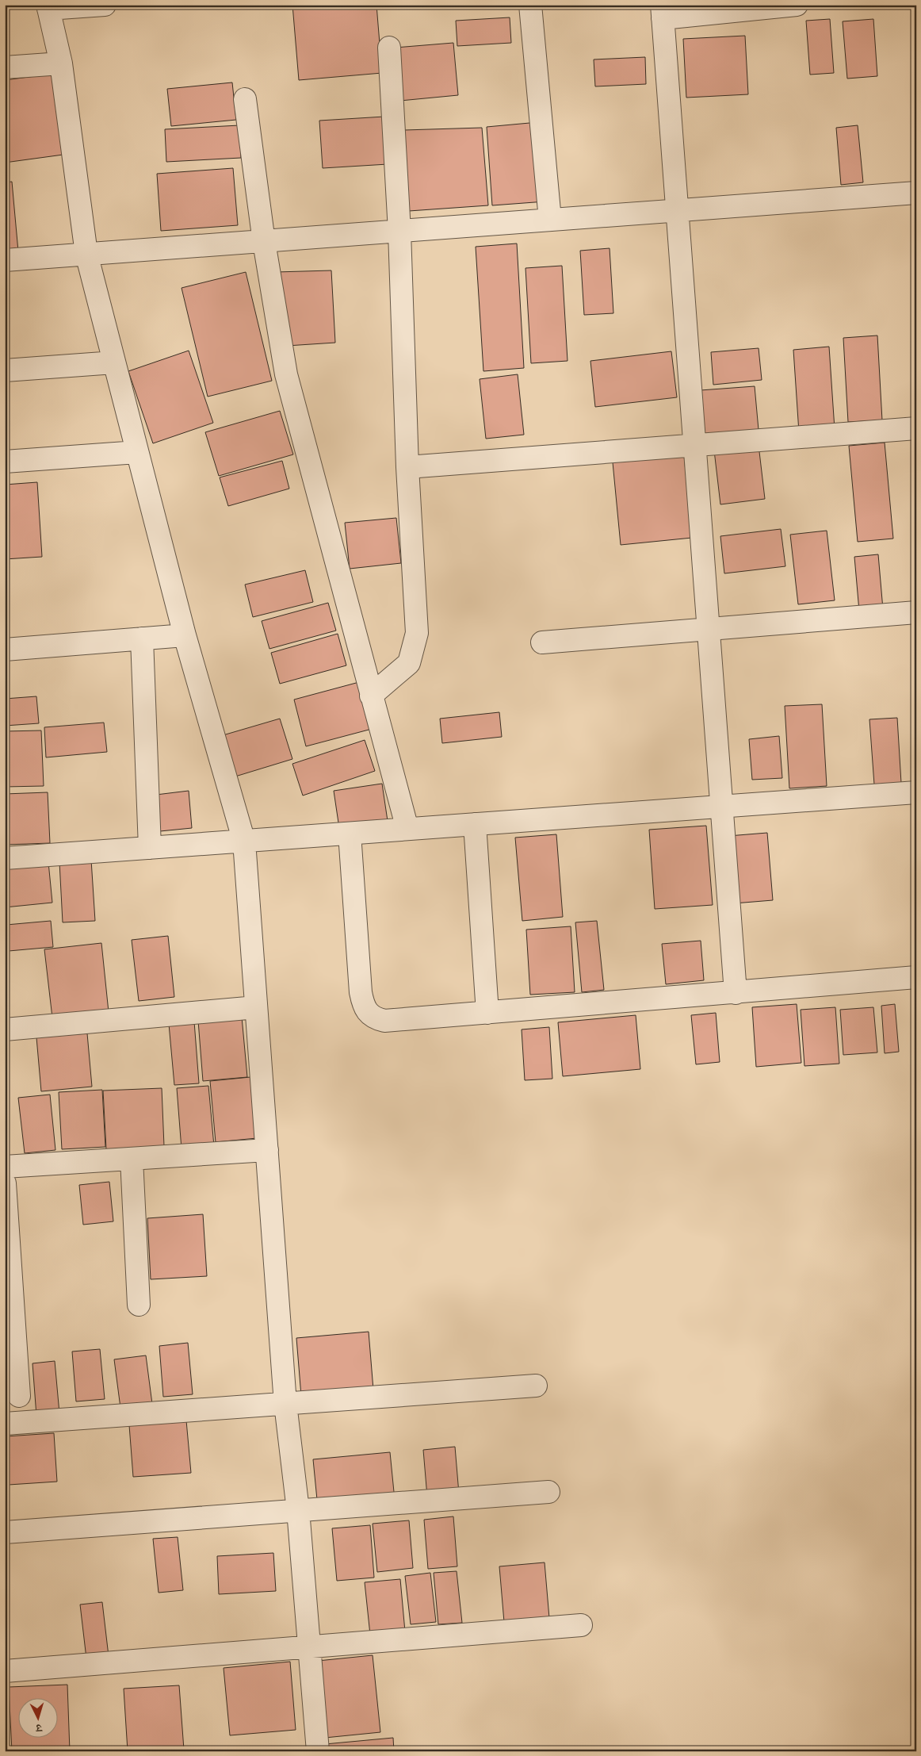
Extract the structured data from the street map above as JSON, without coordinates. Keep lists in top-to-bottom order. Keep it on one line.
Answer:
{"north":"bottom"}
